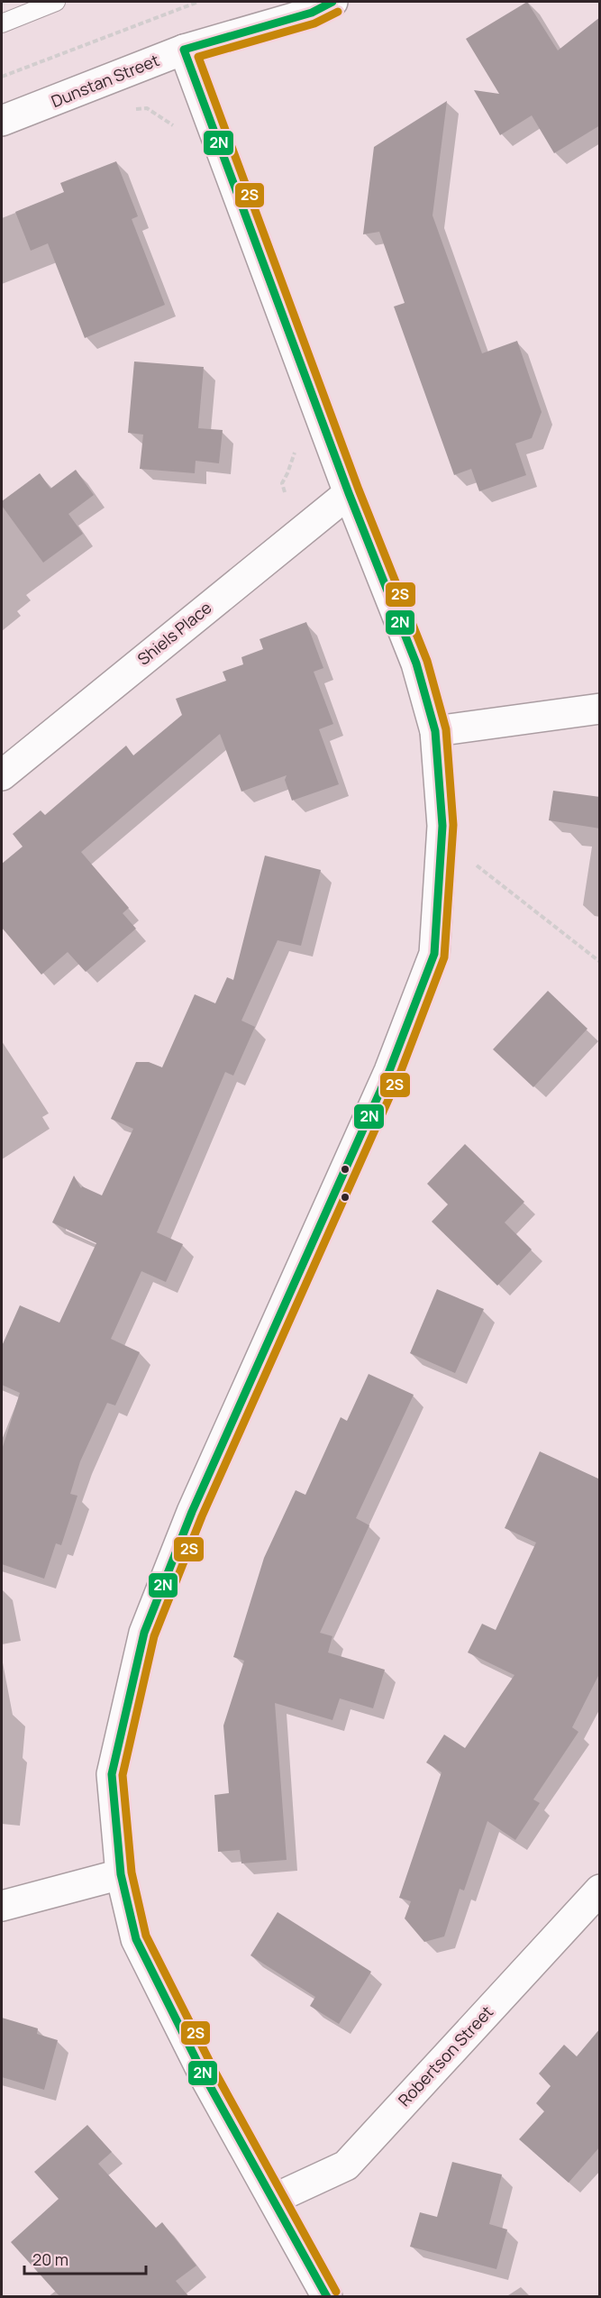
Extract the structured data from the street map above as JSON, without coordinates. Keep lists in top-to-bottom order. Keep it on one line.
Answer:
{"streets":{"street":["Dunstan Street","Shiels Place","Robertson Street"]},"lines":["transit line 2N","transit line 2S"],"scale_bar":"20 m"}
